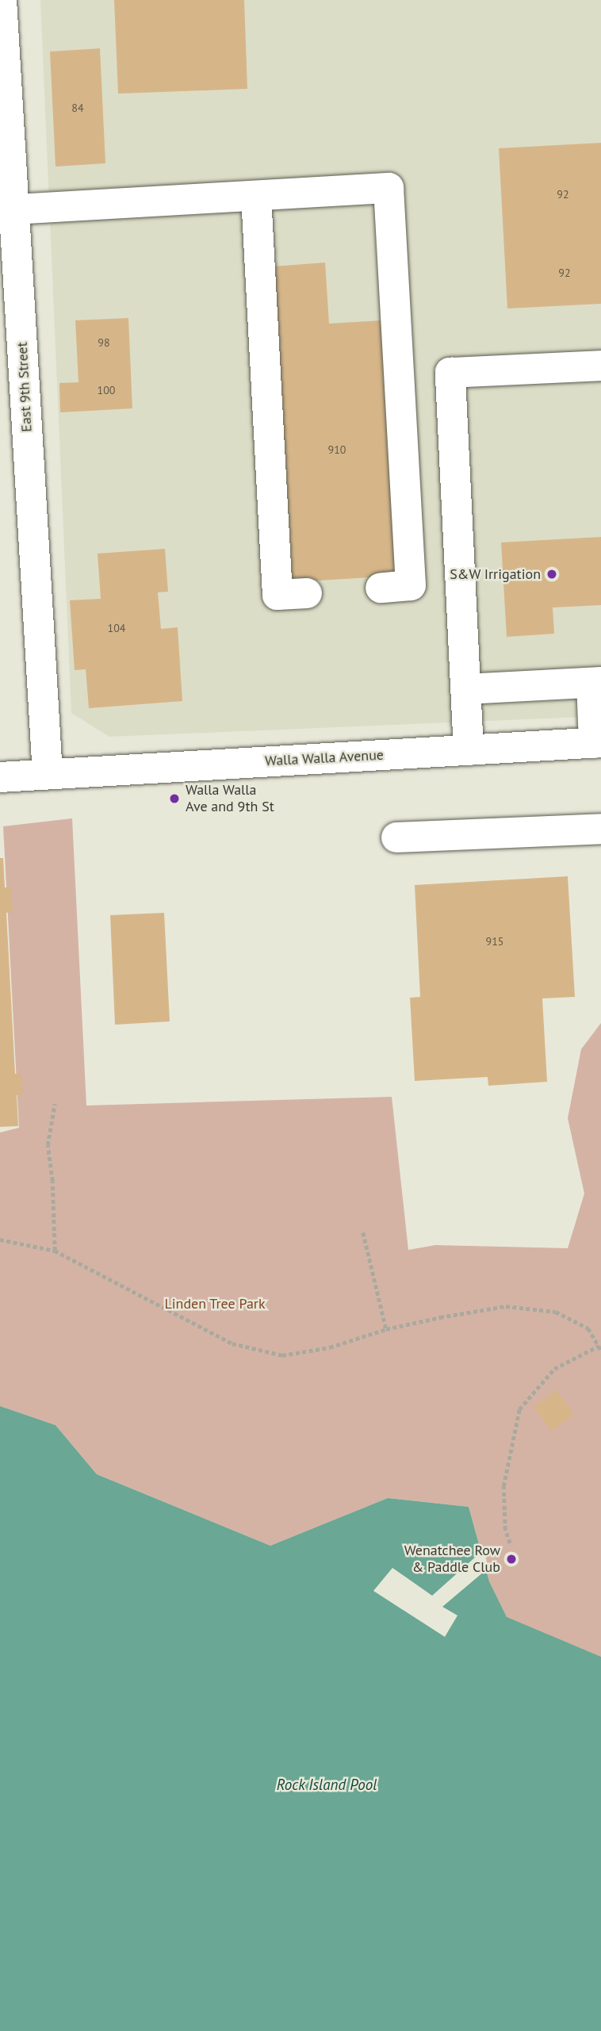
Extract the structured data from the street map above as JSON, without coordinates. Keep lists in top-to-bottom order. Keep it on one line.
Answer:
{"streets":{"street":["East 9th Street","Walla Walla Avenue"]},"crossings":[["East 9th Street","Walla Walla Avenue"]],"water":["Rock Island Pool"],"parks":["Linden Tree Park"],"places":["S&W Irrigation","Walla Walla Ave and 9th St","Wenatchee Row & Paddle Club"],"house_numbers":["84","92","92","98","100","910","104","915"]}
